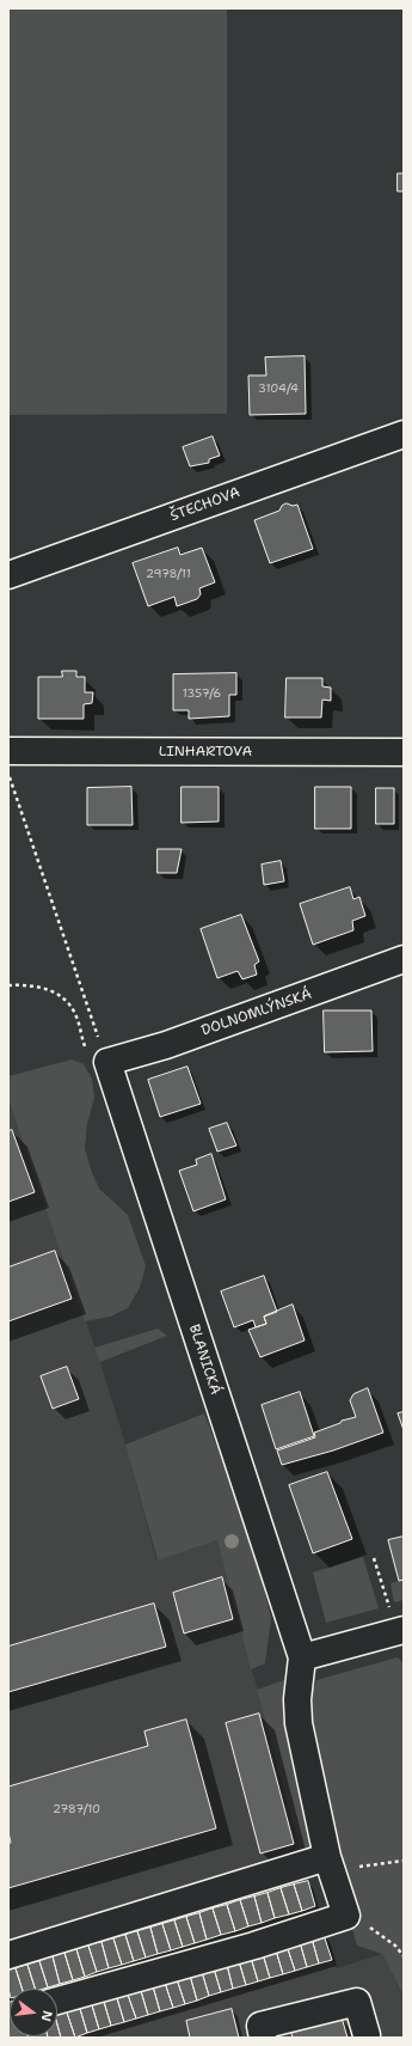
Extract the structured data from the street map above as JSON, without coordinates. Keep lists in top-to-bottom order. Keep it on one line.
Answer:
{"streets":{"street":["ŠTECHOVA","LINHARTOVA","DOLNOMLÝNSKÁ","BLANICKÁ"]},"crossings":[["DOLNOMLÝNSKÁ","BLANICKÁ"]],"house_numbers":["3104/4","2978/11","1357/6","2787/10"],"north":"right"}
